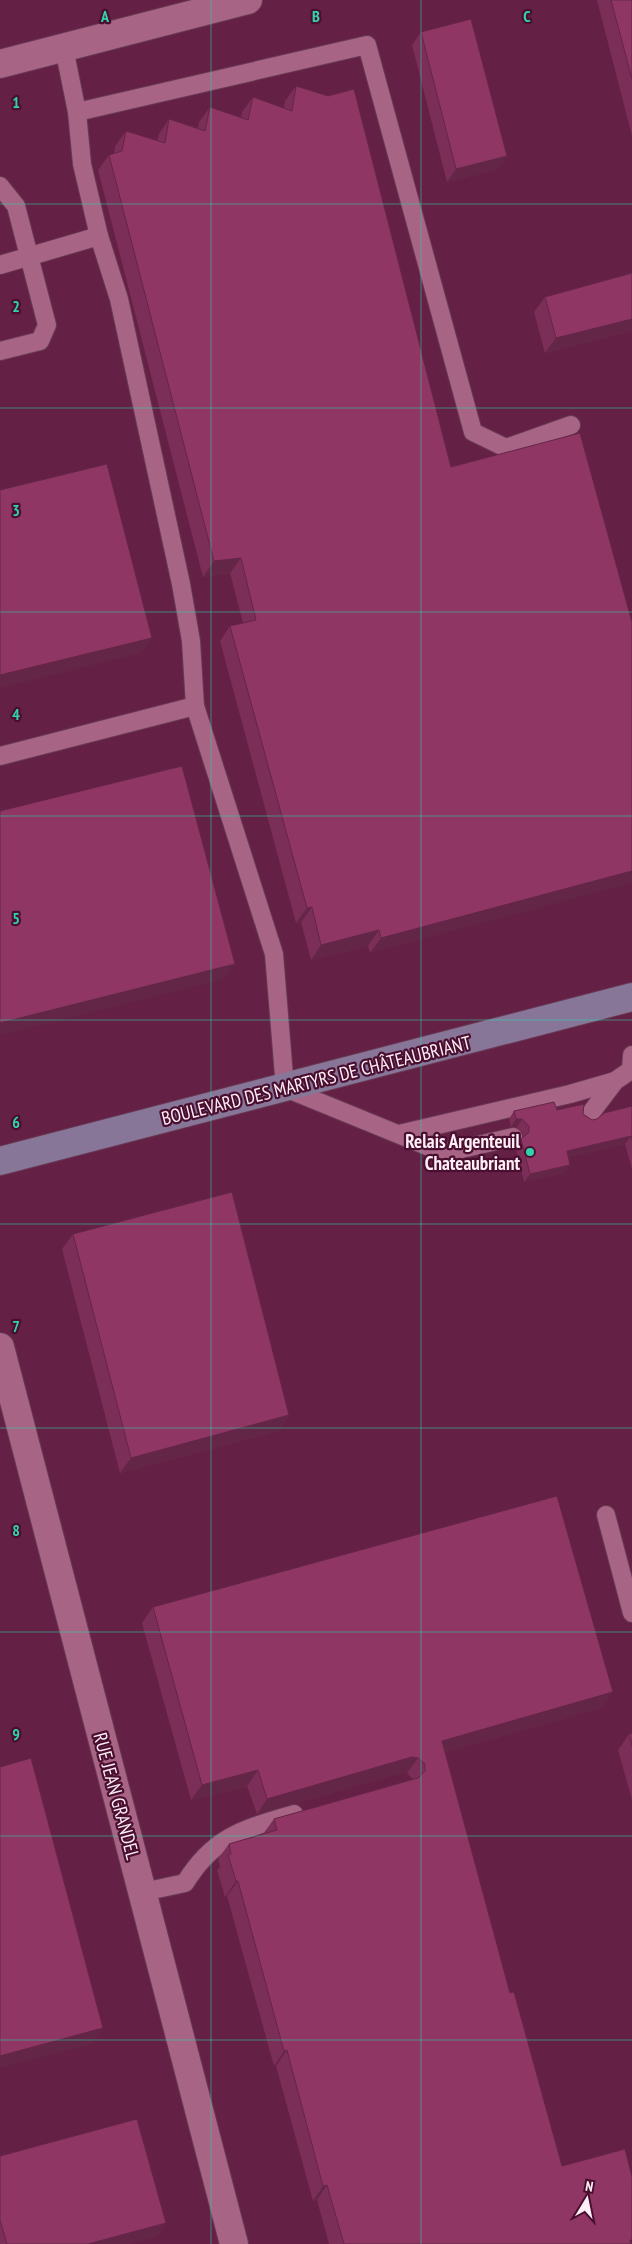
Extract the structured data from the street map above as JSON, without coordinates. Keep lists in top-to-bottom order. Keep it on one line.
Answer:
{"streets":{"main road":["BOULEVARD DES MARTYRS DE CHÂTEAUBRIANT"],"street":["RUE JEAN GRANDEL"]},"places":["Relais Argenteuil Chateaubriant"],"north":"top","grid":{"columns":["A","B","C"],"rows":["1","2","3","4","5","6","7","8","9"]}}
